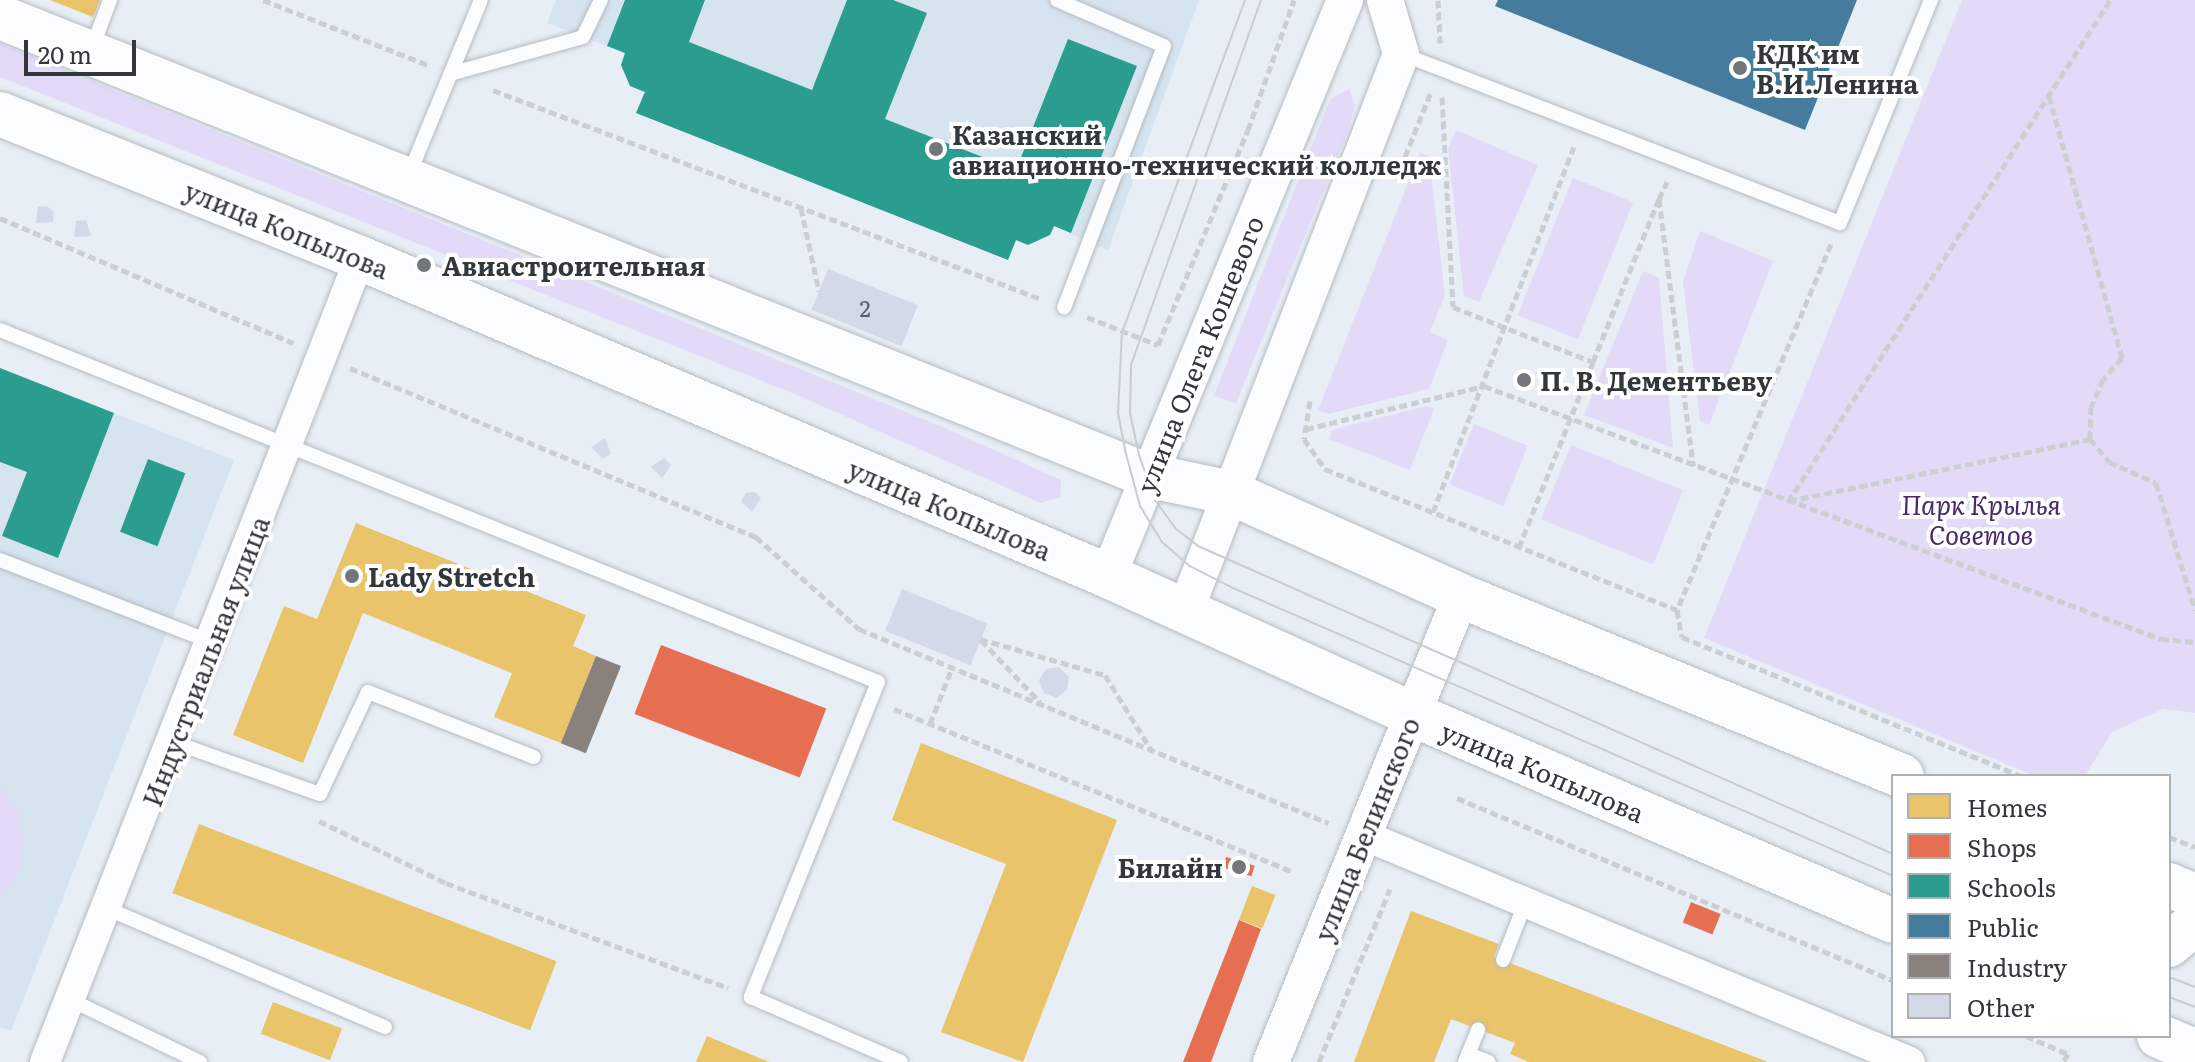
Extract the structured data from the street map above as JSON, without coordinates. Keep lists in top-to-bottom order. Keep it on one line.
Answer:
{"streets":{"main road":["улица Копылова"],"street":["улица Олега Кошевого","Индустриальная улица","улица Белинского"]},"crossings":[["улица Копылова","улица Олега Кошевого"],["улица Копылова","Индустриальная улица"],["улица Копылова","улица Белинского"]],"parks":["Парк Крылья Советов"],"places":["КДК им В.И.Ленина","Казанский авиационно-технический колледж","Авиастроительная","П. В. Дементьеву","Lady Stretch","Билайн"],"house_numbers":["2"],"legend":["Homes","Shops","Schools","Public","Industry","Other"],"scale_bar":"20 m"}
